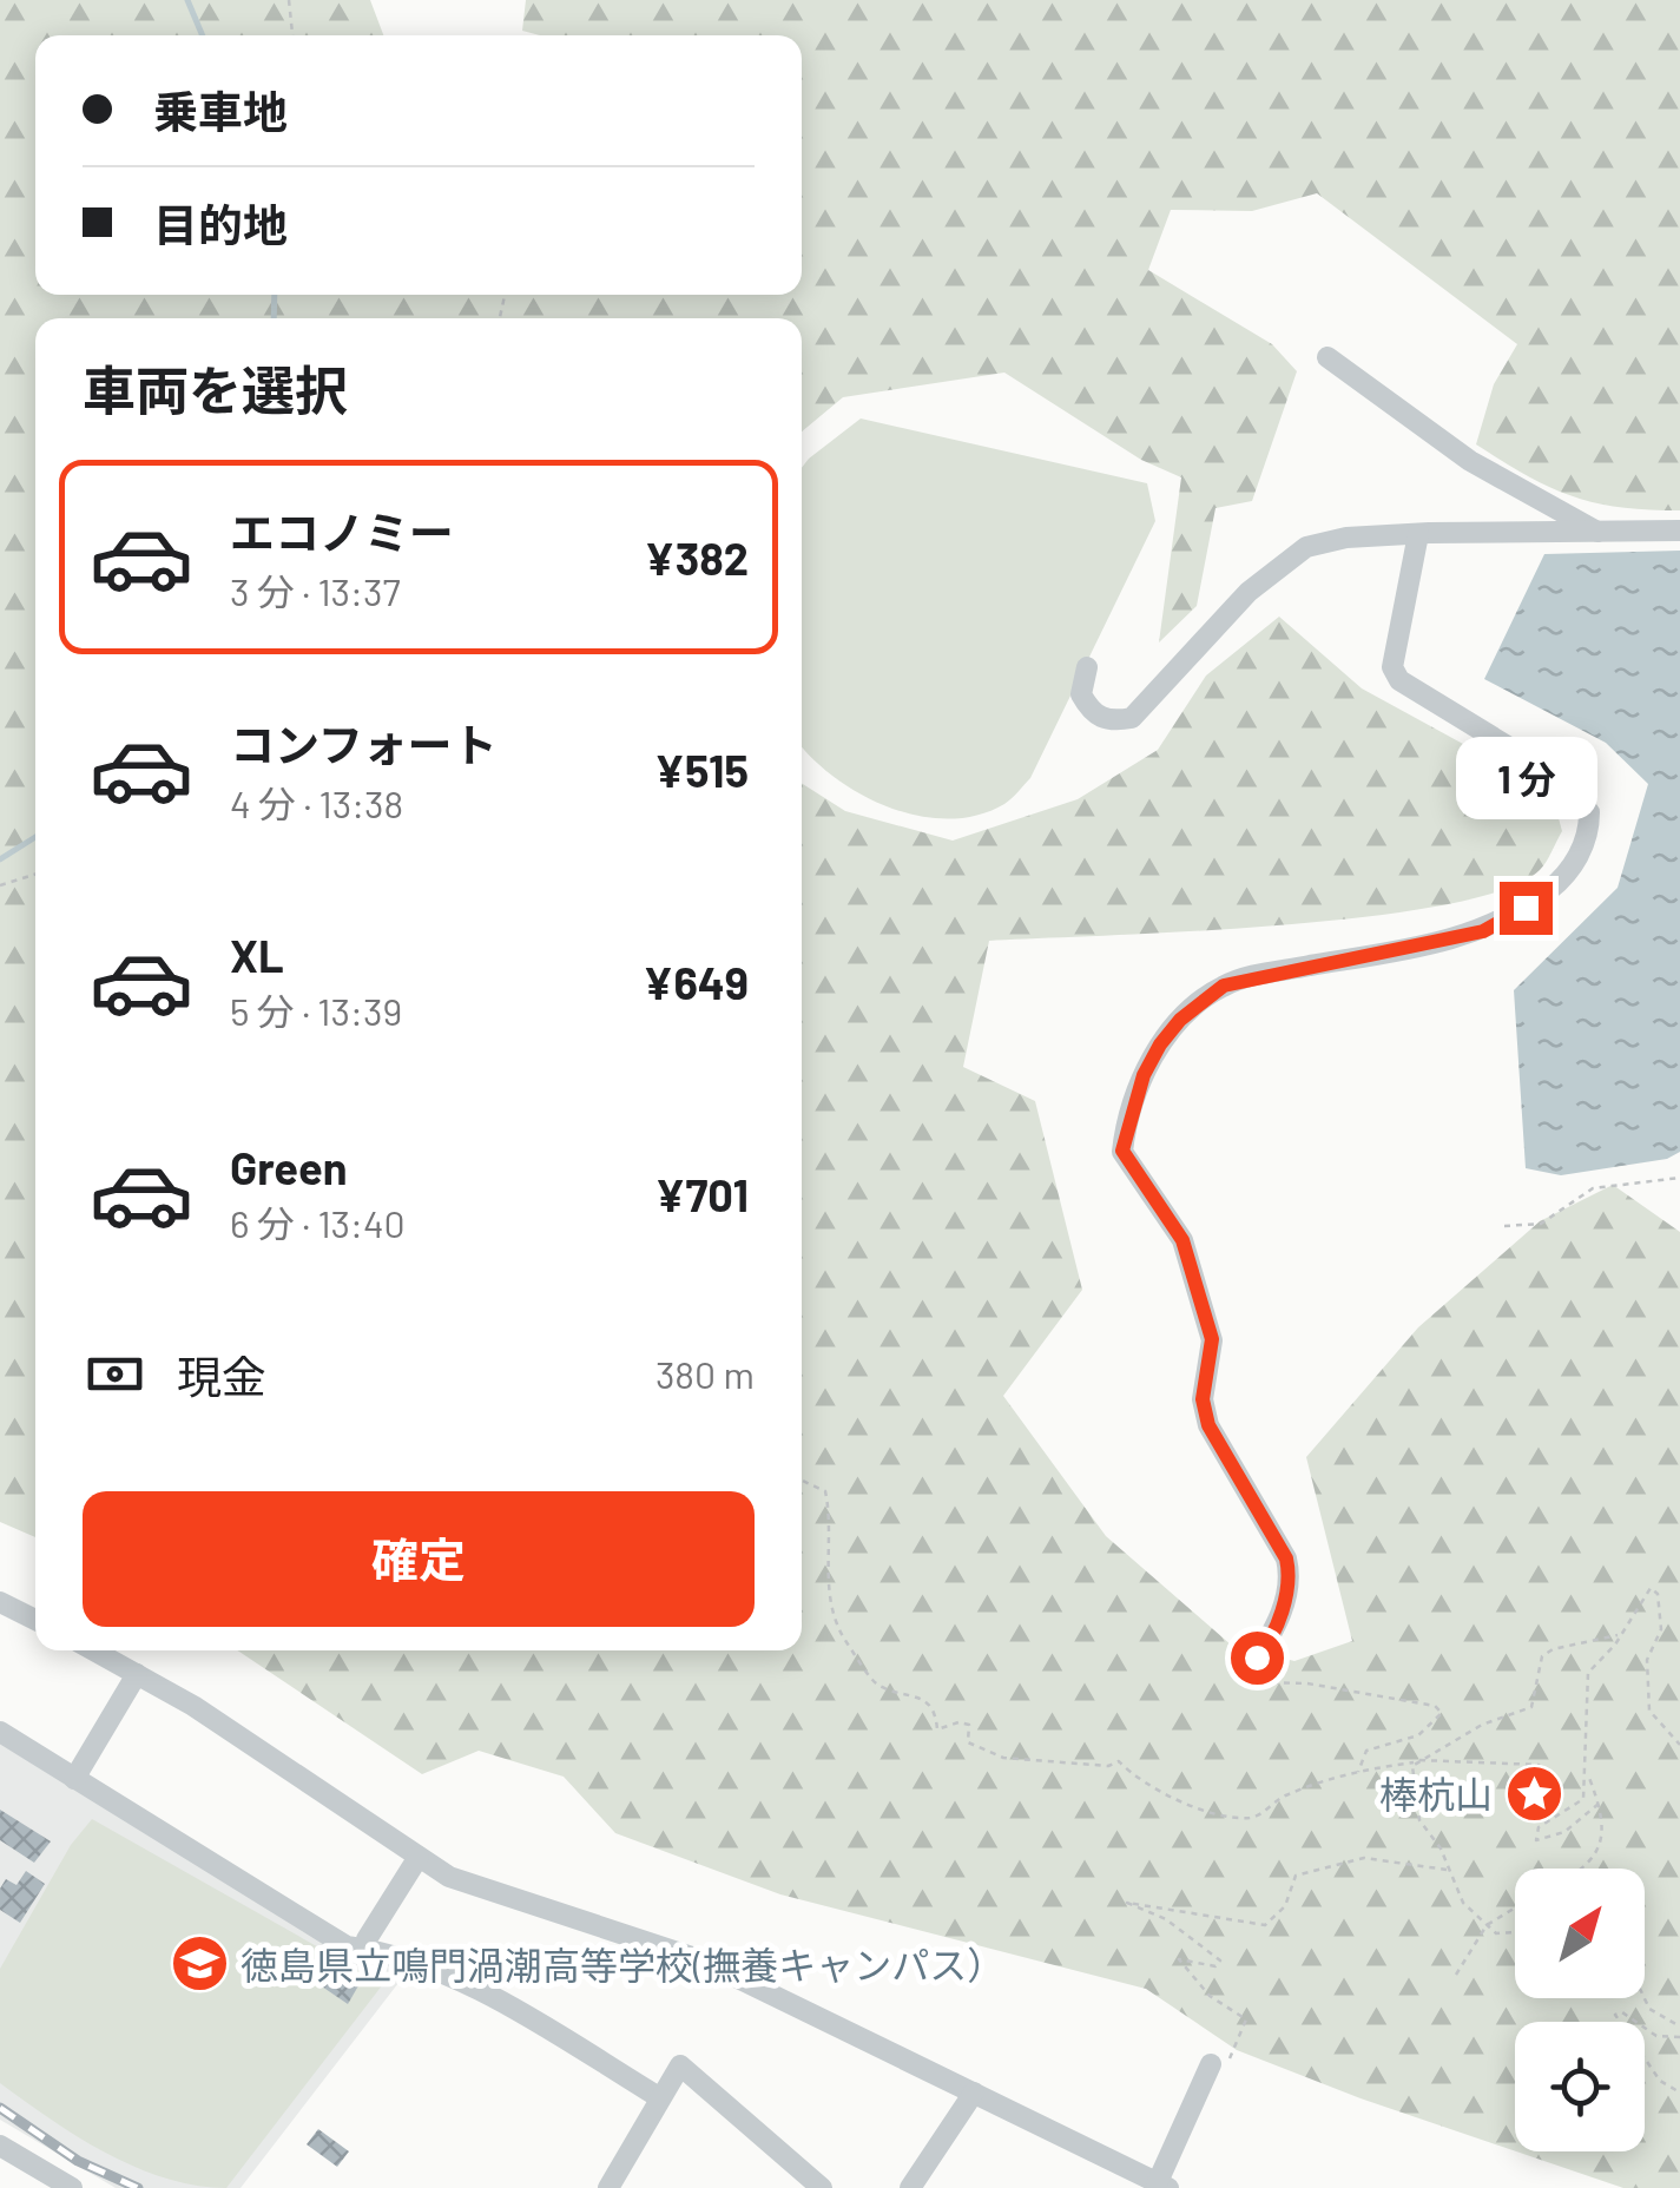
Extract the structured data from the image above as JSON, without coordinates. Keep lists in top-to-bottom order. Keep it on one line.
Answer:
{"places":{"place":["棒杭山"],"school or university":["徳島県立鳴門渦潮高等学校(撫養キャンパス）"]},"north":"top right","page":{"banner":["乗車地","目的地"],"heading":"車両を選択","list":[{"name":"エコノミー","note":"3 分 · 13:37","value":"¥382"},{"name":"コンフォート","note":"4 分 · 13:38","value":"¥515"},{"name":"XL","note":"5 分 · 13:39","value":"¥649"},{"name":"Green","note":"6 分 · 13:40","value":"¥701"}],"bubble":"1 分","pay":["現金","380 m"],"buttons":"確定"}}
